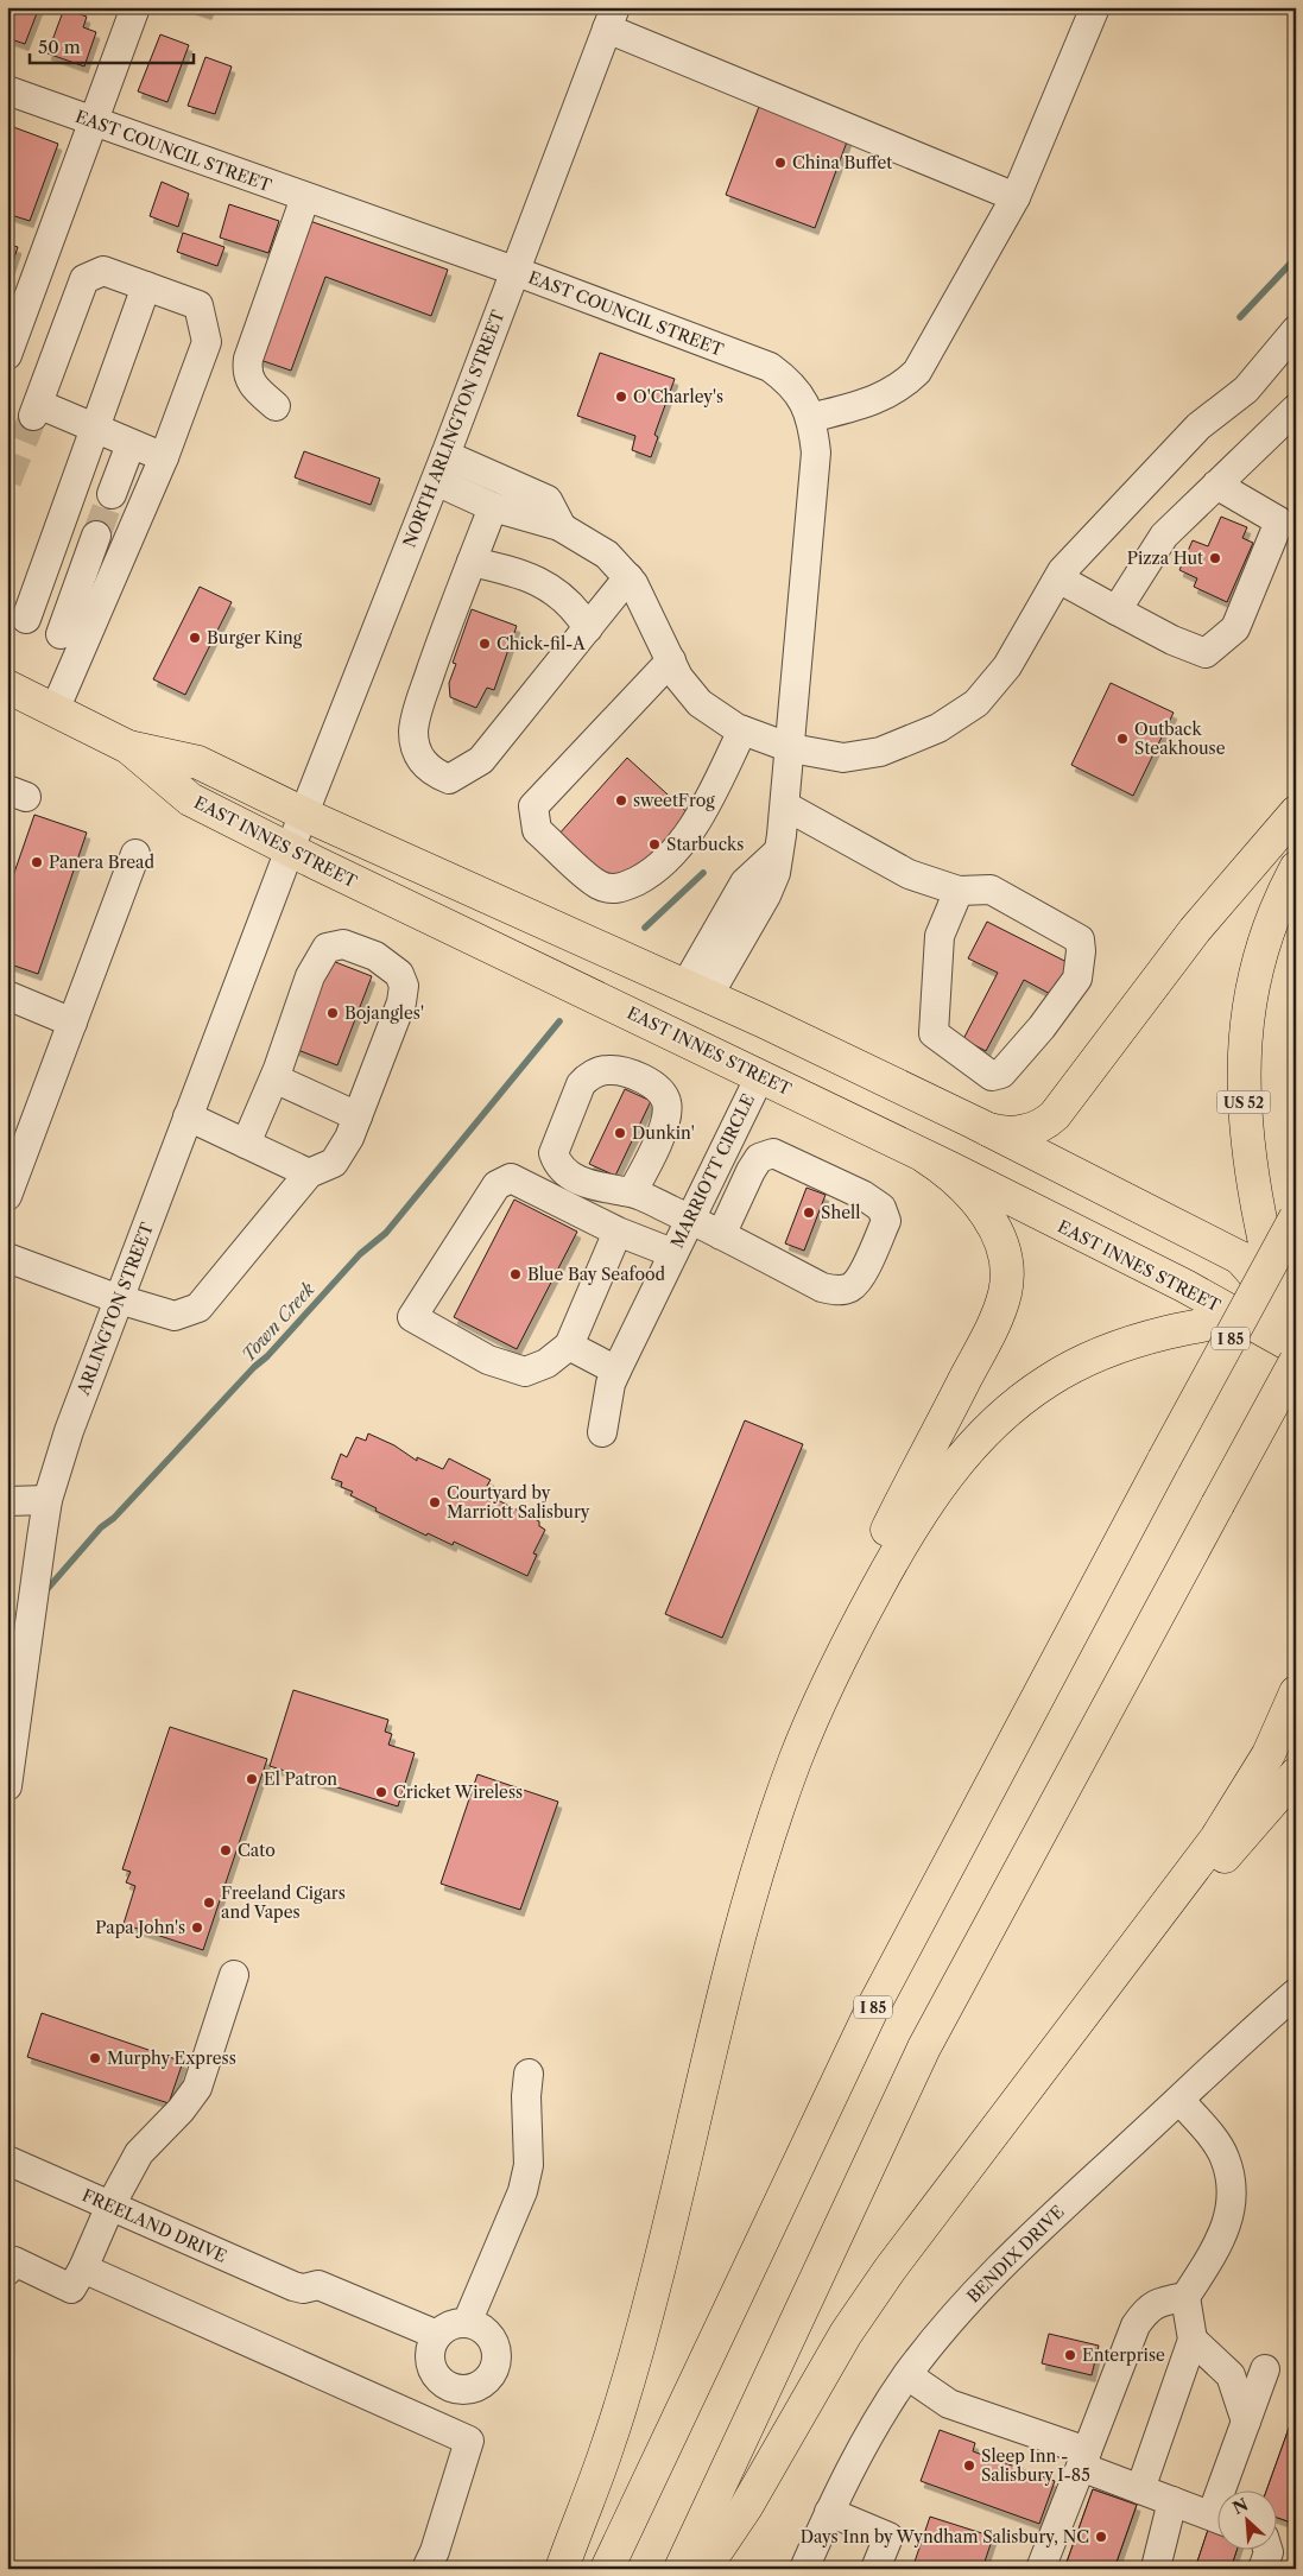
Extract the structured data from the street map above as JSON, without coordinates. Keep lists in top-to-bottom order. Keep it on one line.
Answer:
{"streets":{"main road":["EAST INNES STREET","US 52","I 85"],"street":["EAST COUNCIL STREET","NORTH ARLINGTON STREET","MARRIOTT CIRCLE","ARLINGTON STREET","FREELAND DRIVE","BENDIX DRIVE"]},"crossings":[["EAST COUNCIL STREET","NORTH ARLINGTON STREET"],["EAST COUNCIL STREET","EAST INNES STREET"],["NORTH ARLINGTON STREET","EAST INNES STREET"],["NORTH ARLINGTON STREET","ARLINGTON STREET"],["EAST INNES STREET","US 52"],["EAST INNES STREET","MARRIOTT CIRCLE"],["EAST INNES STREET","ARLINGTON STREET"]],"water":["Town Creek"],"places":["China Buffet","O'Charley's","Pizza Hut","Burger King","Chick-fil-A","Outback Steakhouse","sweetFrog","Starbucks","Panera Bread","Bojangles'","Dunkin'","Shell","Blue Bay Seafood","Courtyard by Marriott Salisbury","El Patron","Cricket Wireless","Cato","Freeland Cigars and Vapes","Papa John's","Murphy Express","Enterprise","Sleep Inn - Salisbury I-85","Days Inn by Wyndham Salisbury, NC"],"scale_bar":"50 m","north":"top left"}
